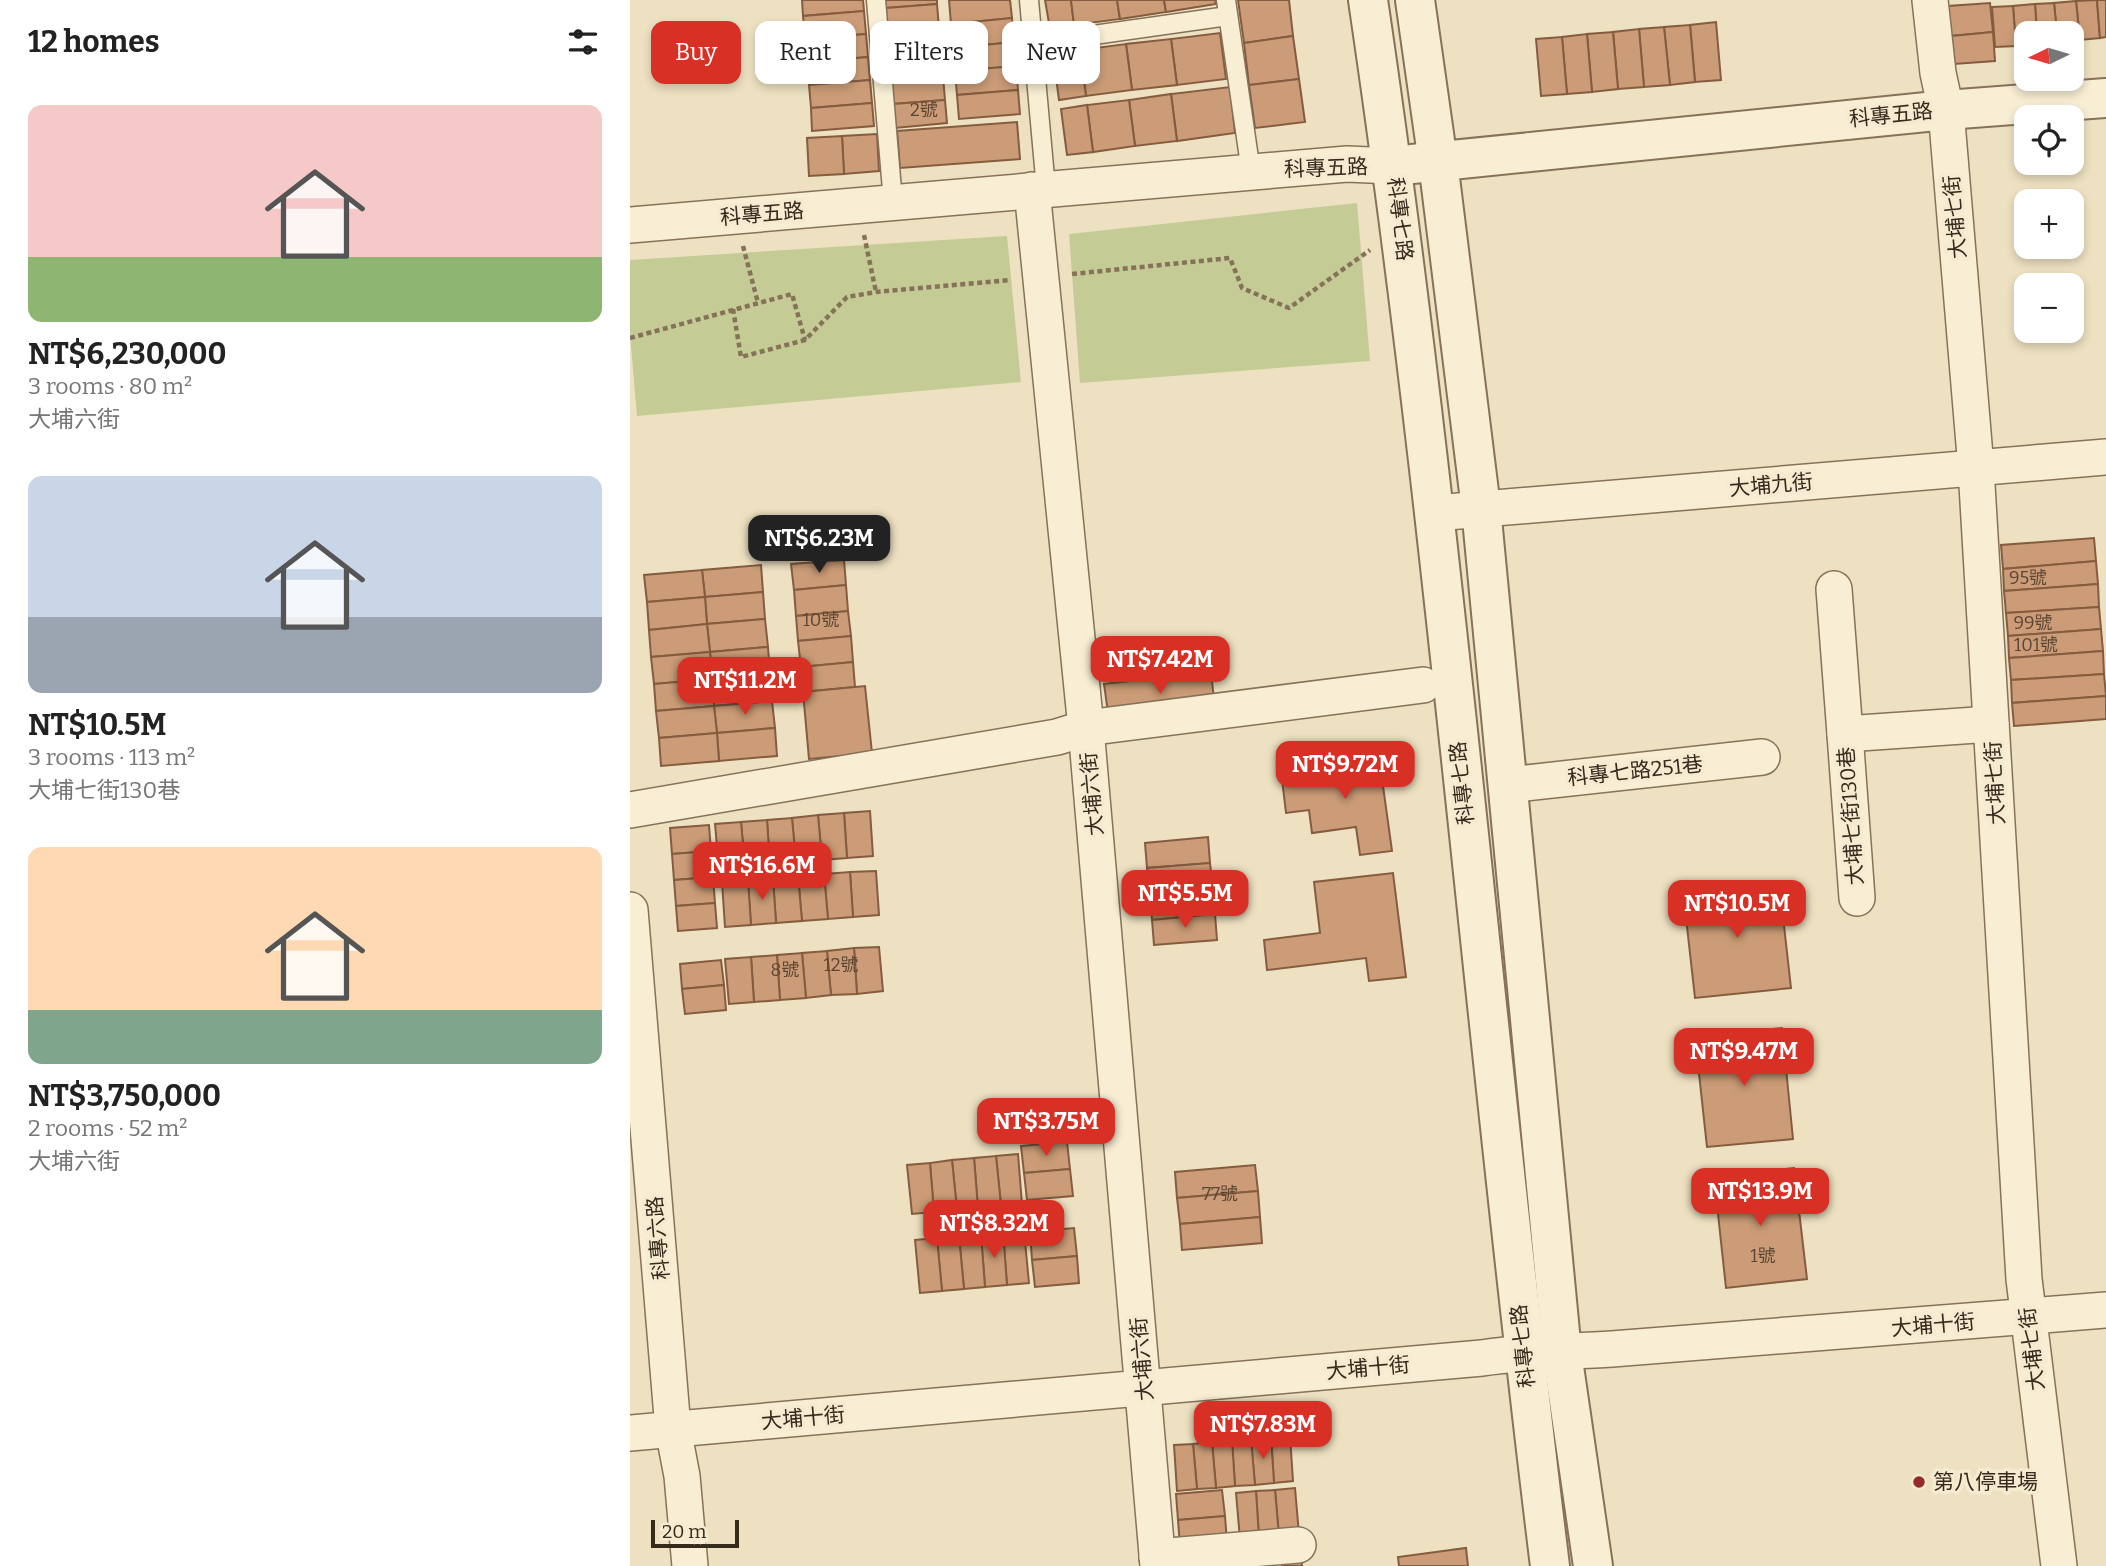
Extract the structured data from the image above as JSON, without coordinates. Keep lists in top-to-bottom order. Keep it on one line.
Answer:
{"streets":{"street":["科專五路","大埔七街","科專七路","大埔九街","科專七路251巷","大埔六街","大埔七街130巷","科專六路","大埔十街"]},"crossings":[["科專五路","大埔七街"],["科專五路","科專七路"],["科專五路","大埔六街"],["大埔七街","大埔九街"],["大埔七街","大埔七街130巷"],["大埔七街","大埔十街"],["科專七路","大埔九街"],["科專七路","科專七路251巷"],["科專七路","大埔十街"],["大埔六街","大埔十街"],["科專六路","大埔十街"]],"places":["第八停車場"],"house_numbers":["2號","95號","10號","99號","101號","12號","8號","77號","1號"],"scale_bar":"20 m","north":"left","page":{"heading":"12 homes","map_buttons":["+","−"],"chip":["Buy","Rent","Filters","New"],"list":[{"name":"NT$6,230,000","note":"3 rooms · 80 m² · 大埔六街"},{"name":"NT$10.5M","note":"3 rooms · 113 m² · 大埔七街130巷"},{"name":"NT$3,750,000","note":"2 rooms · 52 m² · 大埔六街"}],"price":["NT$6.23M","NT$7.42M","NT$11.2M","NT$9.72M","NT$16.6M","NT$5.5M","NT$10.5M","NT$9.47M","NT$3.75M","NT$13.9M","NT$8.32M","NT$7.83M"],"scale":"20 m"}}
